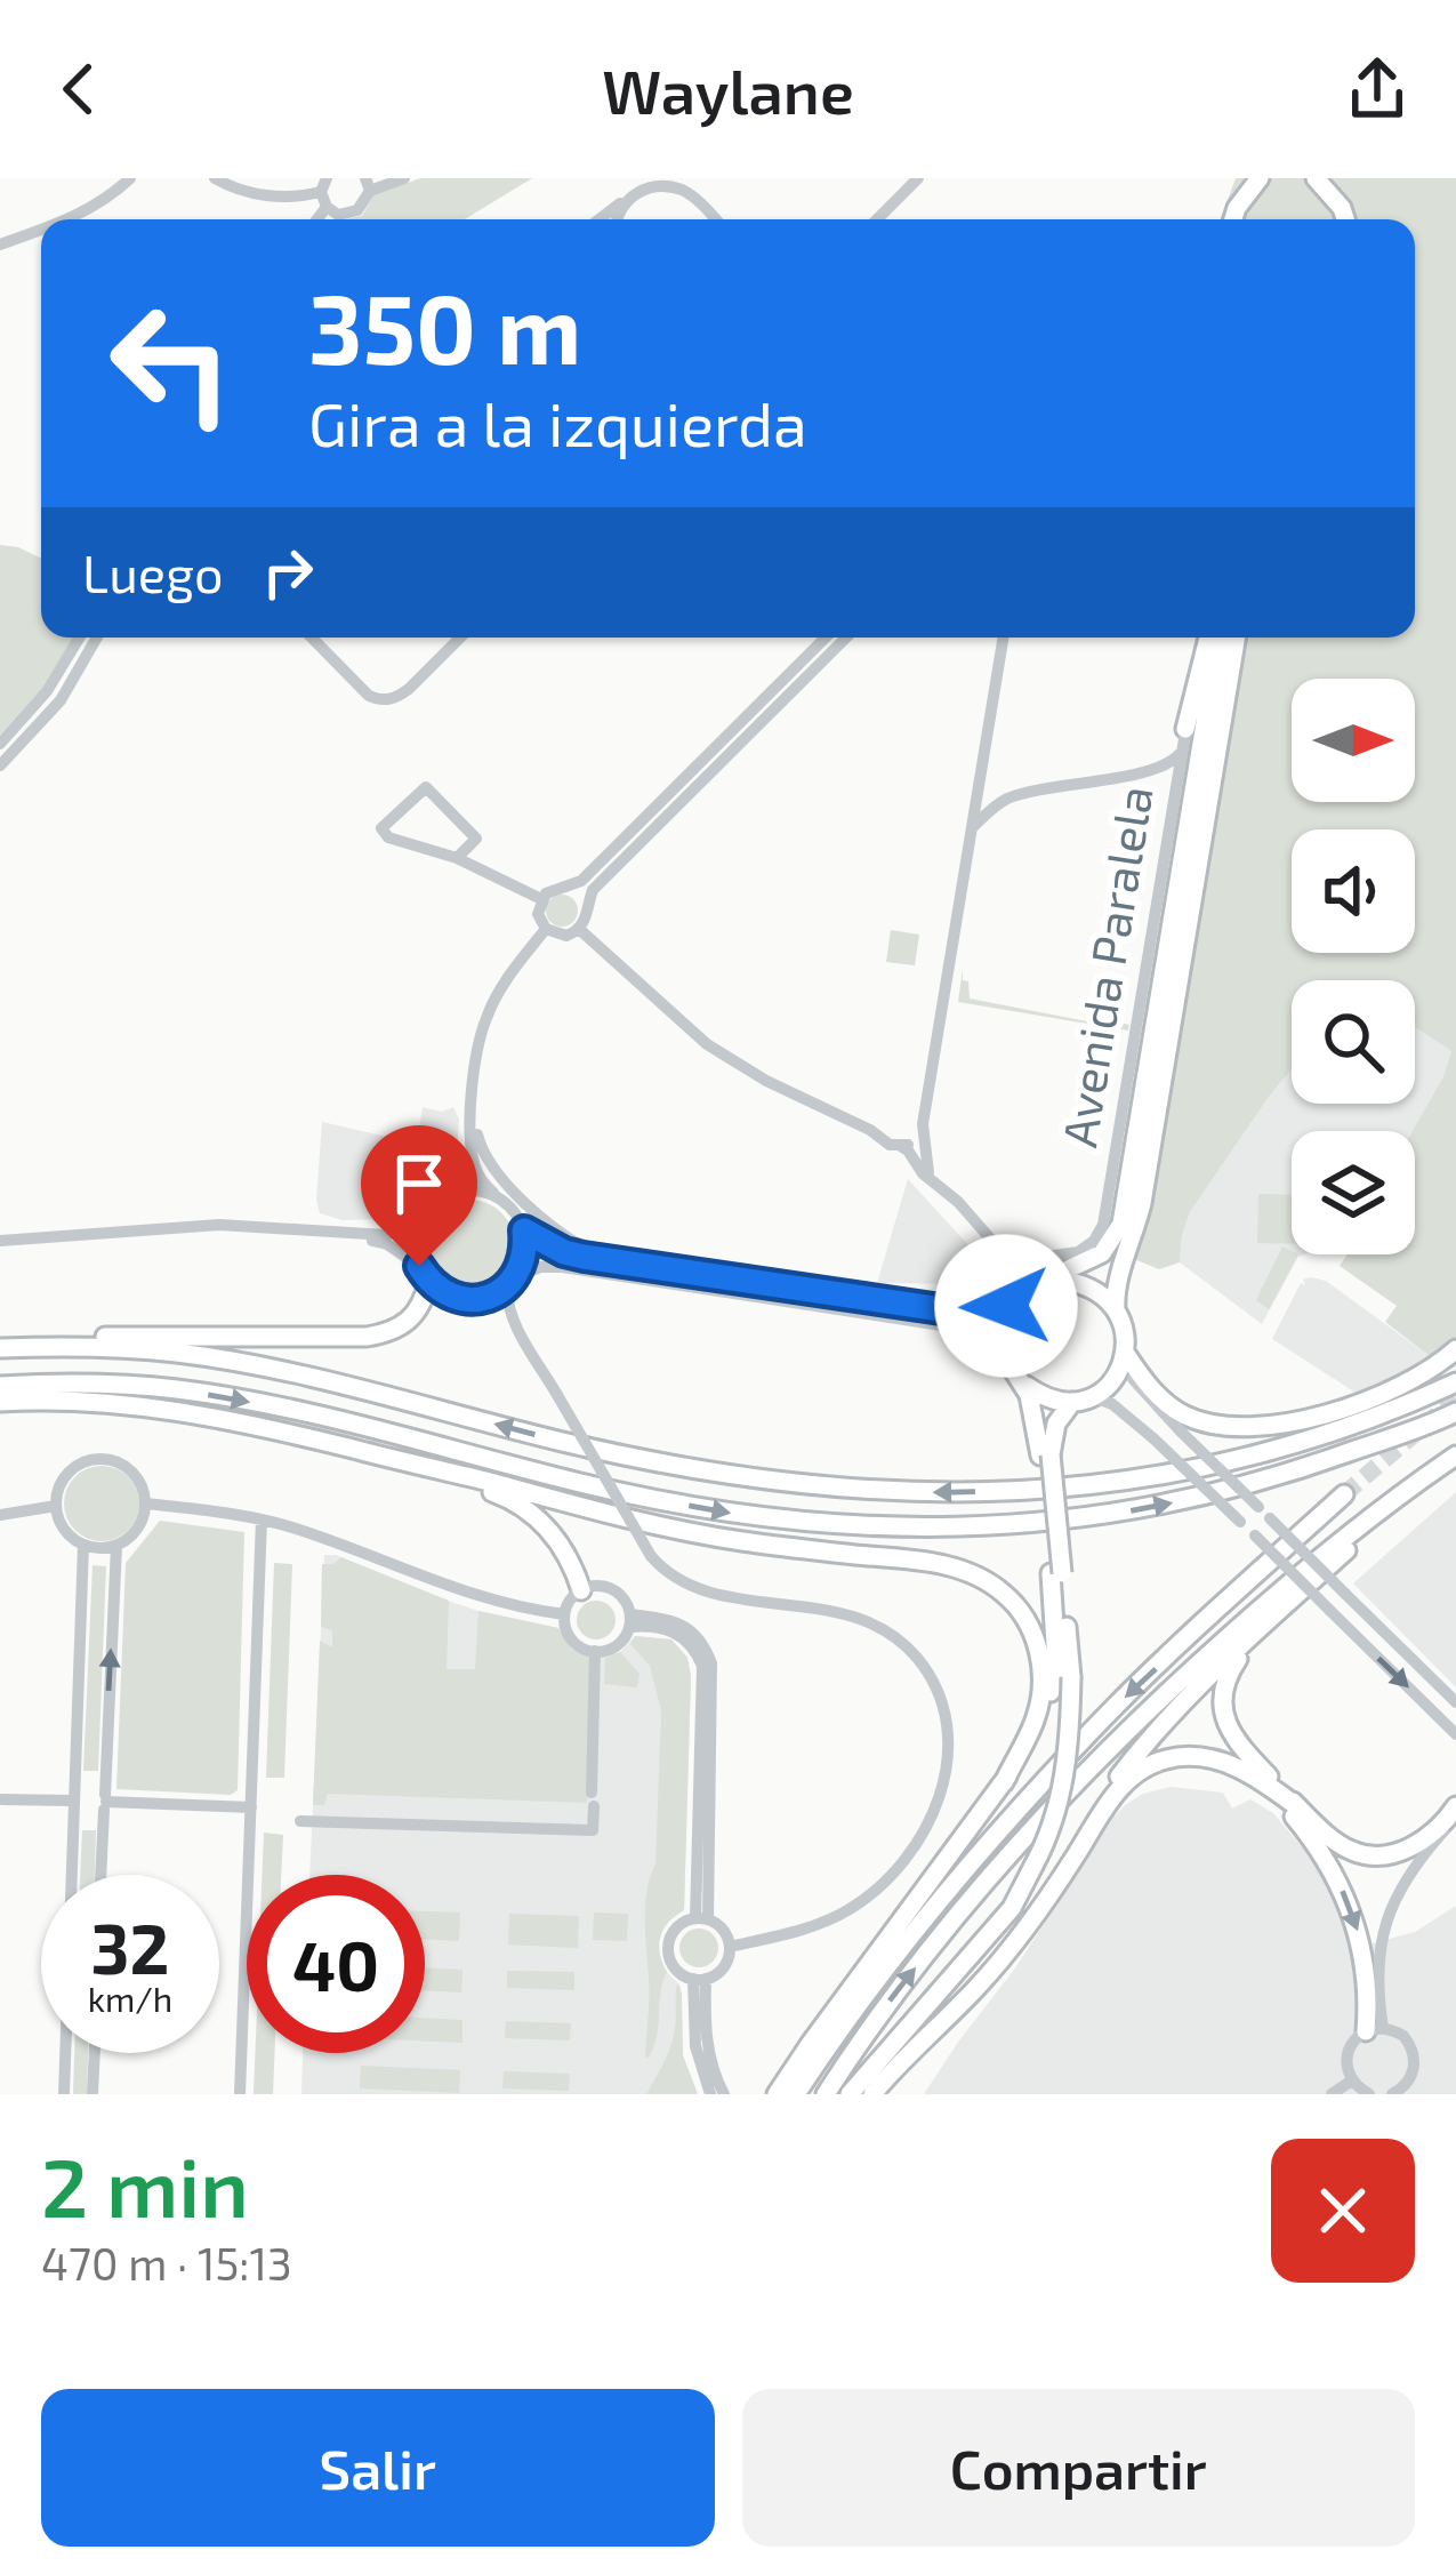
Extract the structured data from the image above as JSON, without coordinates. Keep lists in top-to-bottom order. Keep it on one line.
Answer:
{"streets":{"street":["Avenida Paralela"]},"north":"right","page":{"header":"Waylane","turn":["350 m","Gira a la izquierda"],"then":"Luego","speed":"32 km/h","limit":"40","heading":["2 min","470 m · 15:13"],"buttons":["Salir","Compartir"]}}
